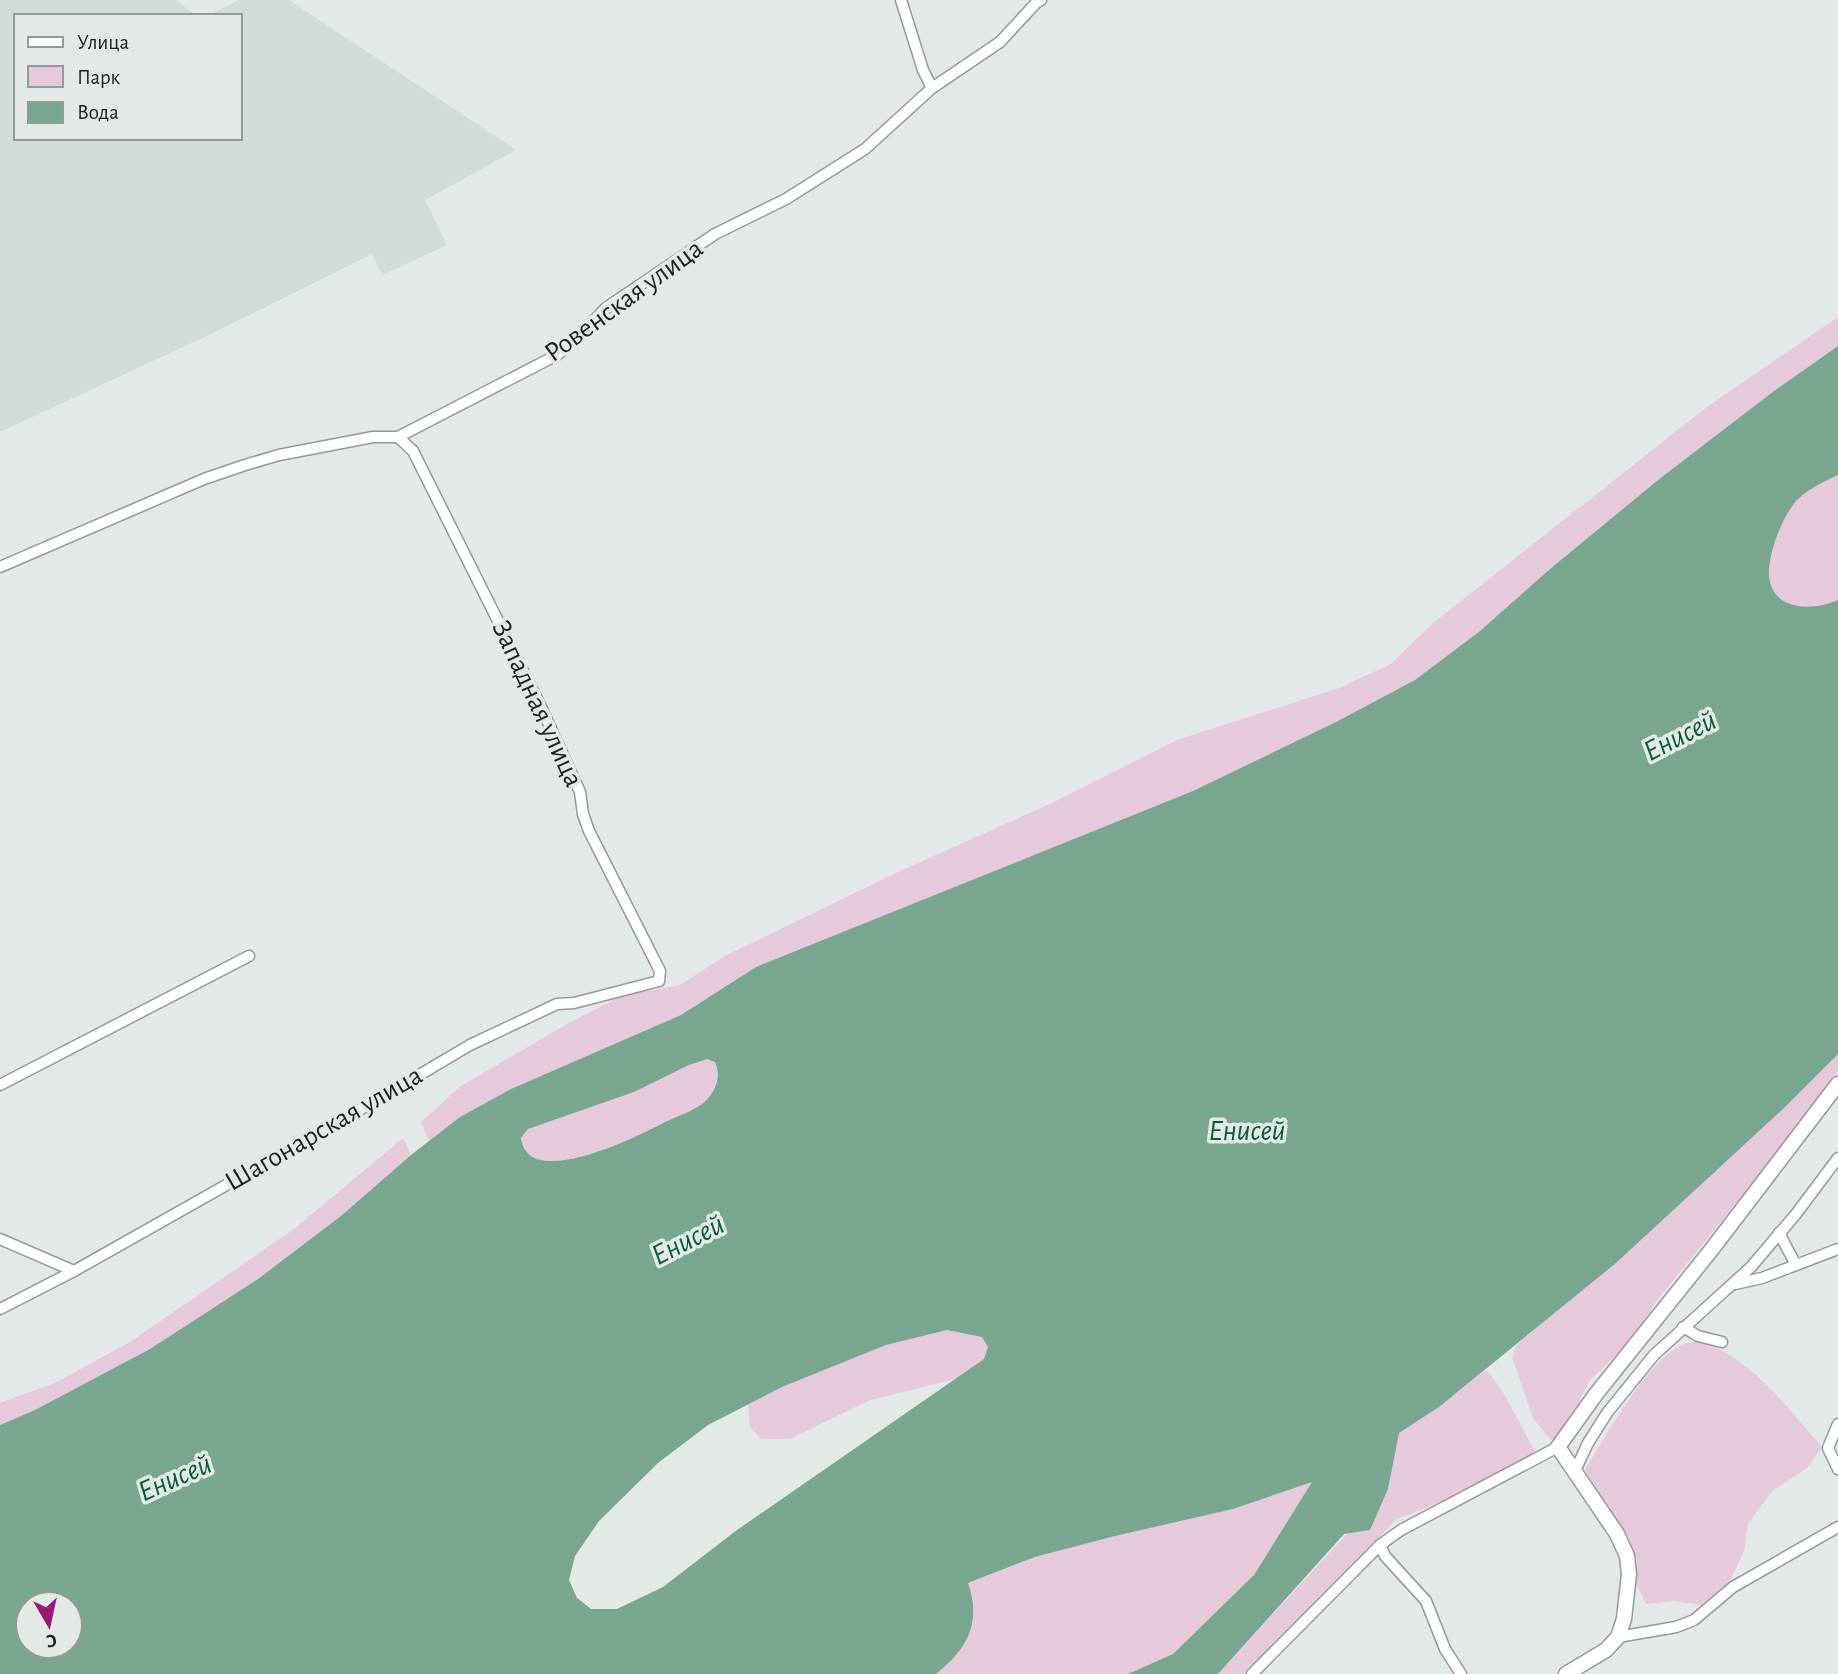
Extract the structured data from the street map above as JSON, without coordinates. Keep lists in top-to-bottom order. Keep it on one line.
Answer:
{"streets":{"street":["Ровенская улица","Западная улица","Шагонарская улица"]},"crossings":[["Ровенская улица","Западная улица"],["Западная улица","Шагонарская улица"]],"water":["Енисей"],"legend":["Улица","Парк","Вода"],"north":"bottom"}
